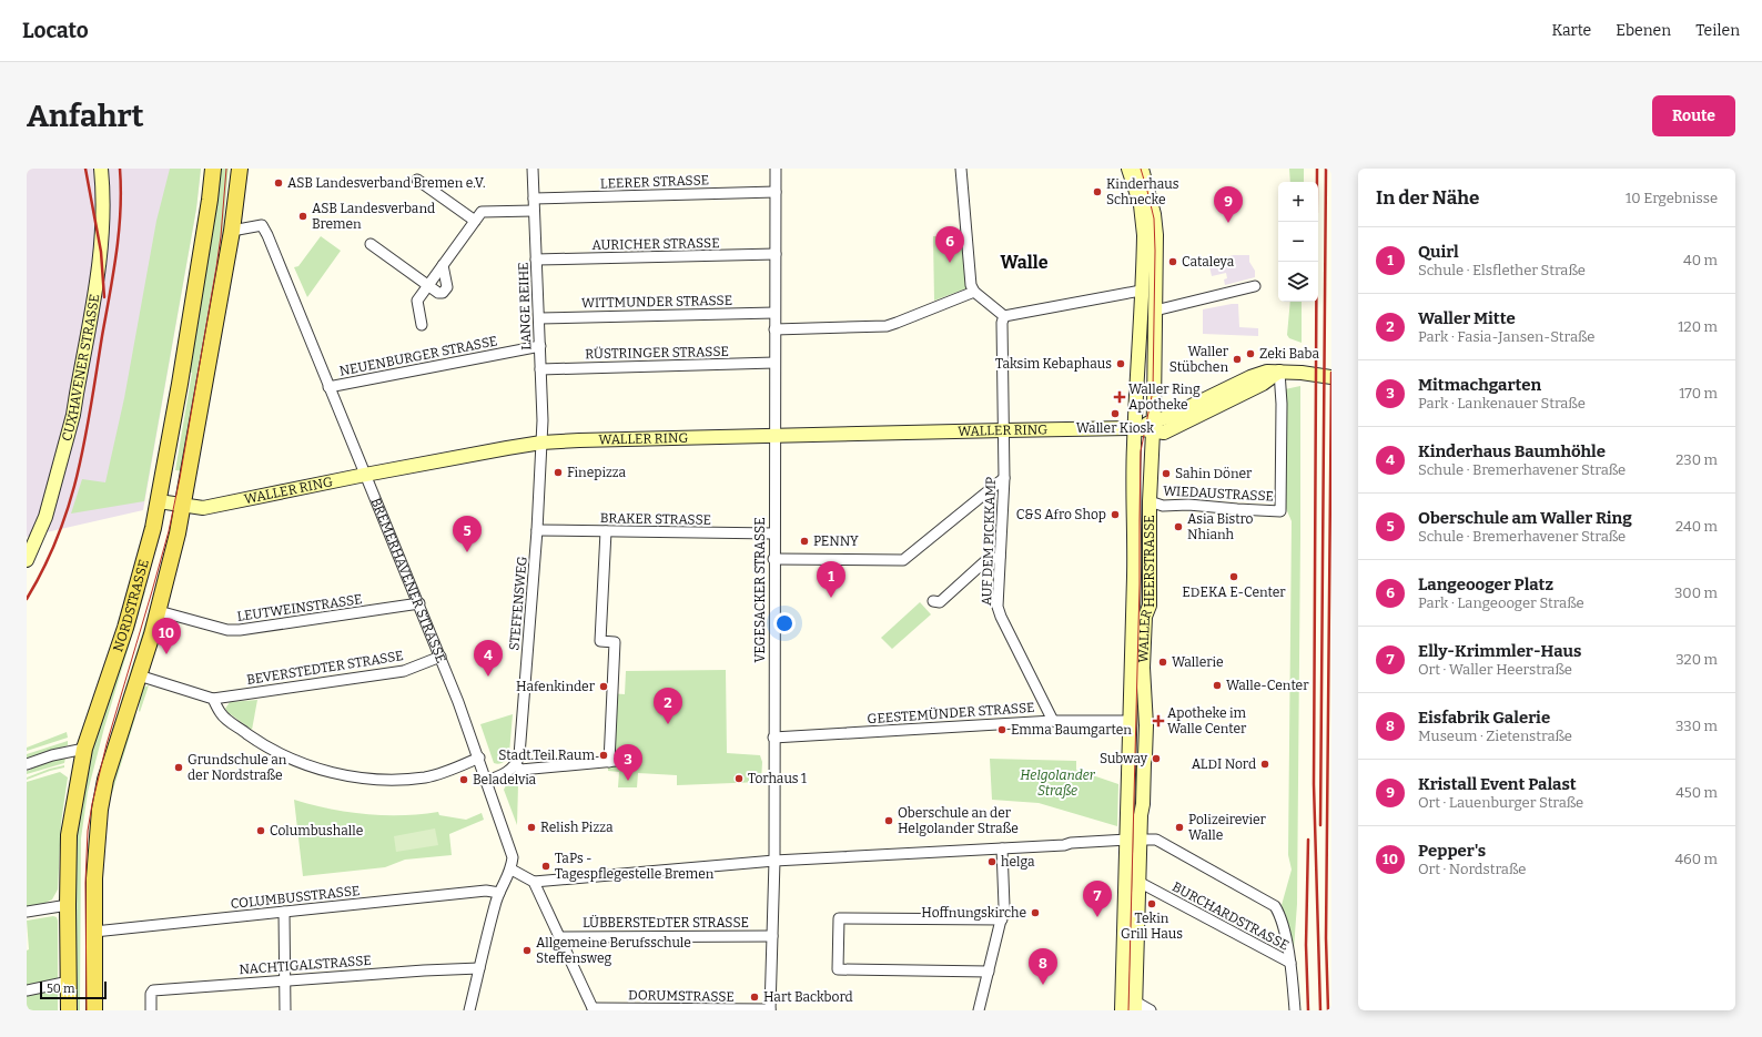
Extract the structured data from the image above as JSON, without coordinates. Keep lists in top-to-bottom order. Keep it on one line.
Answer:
{"streets":{"main road":["CUXHAVENER STRASSE","WALLER RING","WALLER HEERSTRASSE","NORDSTRASSE"],"street":["LEERER STRASSE","AURICHER STRASSE","WITTMUNDER STRASSE","LANGE REIHE","RÜSTRINGER STRASSE","NEUENBURGER STRASSE","WIEDAUSTRASSE","BRAKER STRASSE","AUF DEM PICKKAMP","BREMERHAVENER STRASSE","VEGESACKER STRASSE","STEFFENSWEG","LEUTWEINSTRASSE","BEVERSTEDTER STRASSE","GEESTEMÜNDER STRASSE","COLUMBUSSTRASSE","BURCHARDSTRASSE","LÜBBERSTEDTER STRASSE","NACHTIGALSTRASSE","DORUMSTRASSE"]},"crossings":[["LEERER STRASSE","LANGE REIHE"],["LEERER STRASSE","VEGESACKER STRASSE"],["AURICHER STRASSE","LANGE REIHE"],["AURICHER STRASSE","VEGESACKER STRASSE"],["WITTMUNDER STRASSE","LANGE REIHE"],["WITTMUNDER STRASSE","VEGESACKER STRASSE"],["LANGE REIHE","RÜSTRINGER STRASSE"],["LANGE REIHE","NEUENBURGER STRASSE"],["LANGE REIHE","WALLER RING"],["LANGE REIHE","STEFFENSWEG"],["RÜSTRINGER STRASSE","VEGESACKER STRASSE"],["NEUENBURGER STRASSE","BREMERHAVENER STRASSE"],["WALLER RING","WIEDAUSTRASSE"],["WALLER RING","AUF DEM PICKKAMP"],["WALLER RING","BREMERHAVENER STRASSE"],["WALLER RING","WALLER HEERSTRASSE"],["WALLER RING","VEGESACKER STRASSE"],["WALLER RING","STEFFENSWEG"],["WALLER RING","NORDSTRASSE"],["WIEDAUSTRASSE","WALLER HEERSTRASSE"],["BRAKER STRASSE","VEGESACKER STRASSE"],["BRAKER STRASSE","STEFFENSWEG"],["AUF DEM PICKKAMP","GEESTEMÜNDER STRASSE"],["BREMERHAVENER STRASSE","NORDSTRASSE"],["BREMERHAVENER STRASSE","LEUTWEINSTRASSE"],["BREMERHAVENER STRASSE","BEVERSTEDTER STRASSE"],["WALLER HEERSTRASSE","GEESTEMÜNDER STRASSE"],["WALLER HEERSTRASSE","BURCHARDSTRASSE"],["VEGESACKER STRASSE","GEESTEMÜNDER STRASSE"],["VEGESACKER STRASSE","LÜBBERSTEDTER STRASSE"],["VEGESACKER STRASSE","DORUMSTRASSE"],["NORDSTRASSE","LEUTWEINSTRASSE"],["NORDSTRASSE","COLUMBUSSTRASSE"]],"districts":["Walle"],"parks":["Helgolander Straße"],"places":{"other":["ASB Landesverband Bremen e.V.","Kinderhaus Schnecke","ASB Landesverband Bremen","Cataleya","Zeki Baba","Waller Stübchen","Taksim Kebaphaus","Waller Kiosk","Finepizza","Sahin Döner","C&S Afro Shop","Asia Bistro Nhianh","PENNY","EDEKA E-Center","Wallerie","Walle-Center","Hafenkinder","Emma Baumgarten","Stadt.Teil.Raum","Subway","ALDI Nord","Grundschule an der Nordstraße","Torhaus 1","Beladelvia","Oberschule an der Helgolander Straße","Relish Pizza","Polizeirevier Walle","Columbushalle","helga","TaPs - Tagespflegestelle Bremen","Tekin Grill Haus","Hoffnungskirche","Allgemeine Berufsschule Steffensweg","Hart Backbord"],"health":["Waller Ring Apotheke","Apotheke im Walle Center"]},"scale_bar":"50 m","page":{"header":"Locato","nav":["Karte","Ebenen","Teilen"],"buttons":"Route","title":"Anfahrt","heading":["In der Nähe","10 Ergebnisse"],"map_buttons":["+","−"],"pins":["9","6","5","1","10","4","2","3","7","8"],"list":[{"mark":"1","name":"Quirl","note":"Schule · Elsflether Straße","value":"40 m"},{"mark":"2","name":"Waller Mitte","note":"Park · Fasia-Jansen-Straße","value":"120 m"},{"mark":"3","name":"Mitmachgarten","note":"Park · Lankenauer Straße","value":"170 m"},{"mark":"4","name":"Kinderhaus Baumhöhle","note":"Schule · Bremerhavener Straße","value":"230 m"},{"mark":"5","name":"Oberschule am Waller Ring","note":"Schule · Bremerhavener Straße","value":"240 m"},{"mark":"6","name":"Langeooger Platz","note":"Park · Langeooger Straße","value":"300 m"},{"mark":"7","name":"Elly-Krimmler-Haus","note":"Ort · Waller Heerstraße","value":"320 m"},{"mark":"8","name":"Eisfabrik Galerie","note":"Museum · Zietenstraße","value":"330 m"},{"mark":"9","name":"Kristall Event Palast","note":"Ort · Lauenburger Straße","value":"450 m"},{"mark":"10","name":"Pepper's","note":"Ort · Nordstraße","value":"460 m"}],"scale":"50 m"}}
